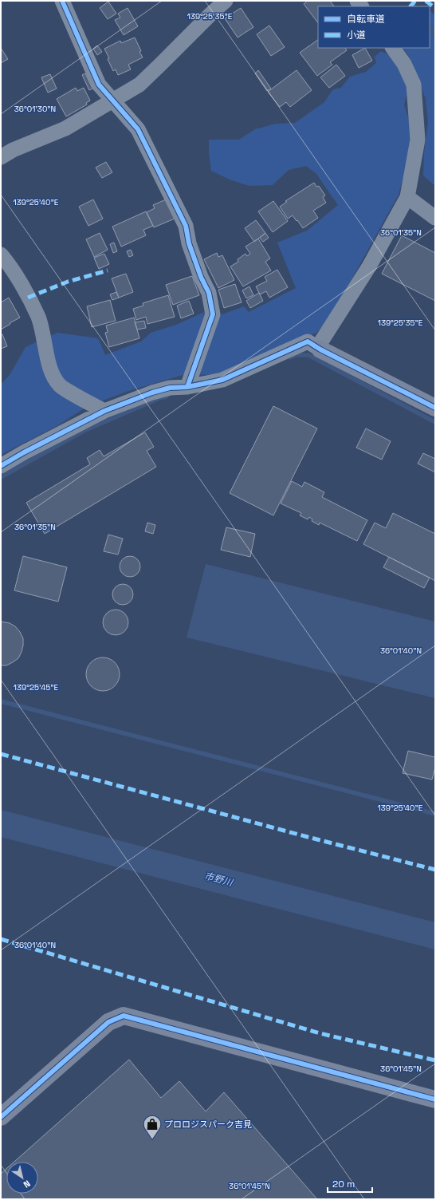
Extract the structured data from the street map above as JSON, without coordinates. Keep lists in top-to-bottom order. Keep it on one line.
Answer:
{"water":["市野川"],"places":{"shop":["プロロジスパーク吉見"]},"legend":["自転車道","小道"],"scale_bar":"20 m","north":"bottom right","coordinates":["139°25'35\"E","36°01'30\"N","139°25'40\"E","36°01'35\"N","36°01'40\"N","139°25'45\"E","36°01'45\"N"]}
